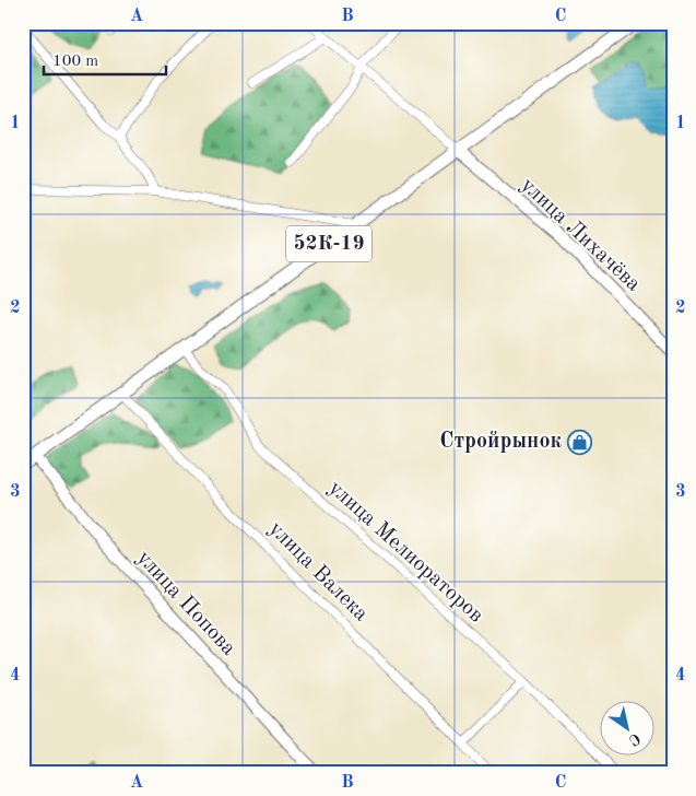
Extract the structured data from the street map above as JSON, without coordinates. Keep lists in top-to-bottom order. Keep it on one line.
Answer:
{"streets":{"main road":["52К-19"],"street":["улица Лихачёва","улица Мелиораторов","улица Валека","улица Попова"]},"crossings":[["улица Лихачёва","52К-19"],["52К-19","улица Мелиораторов"],["52К-19","улица Валека"],["52К-19","улица Попова"]],"places":{"shop":["Стройрынок"]},"scale_bar":"100 m","north":"bottom right","grid":{"columns":["A","B","C"],"rows":["1","2","3","4"]}}
